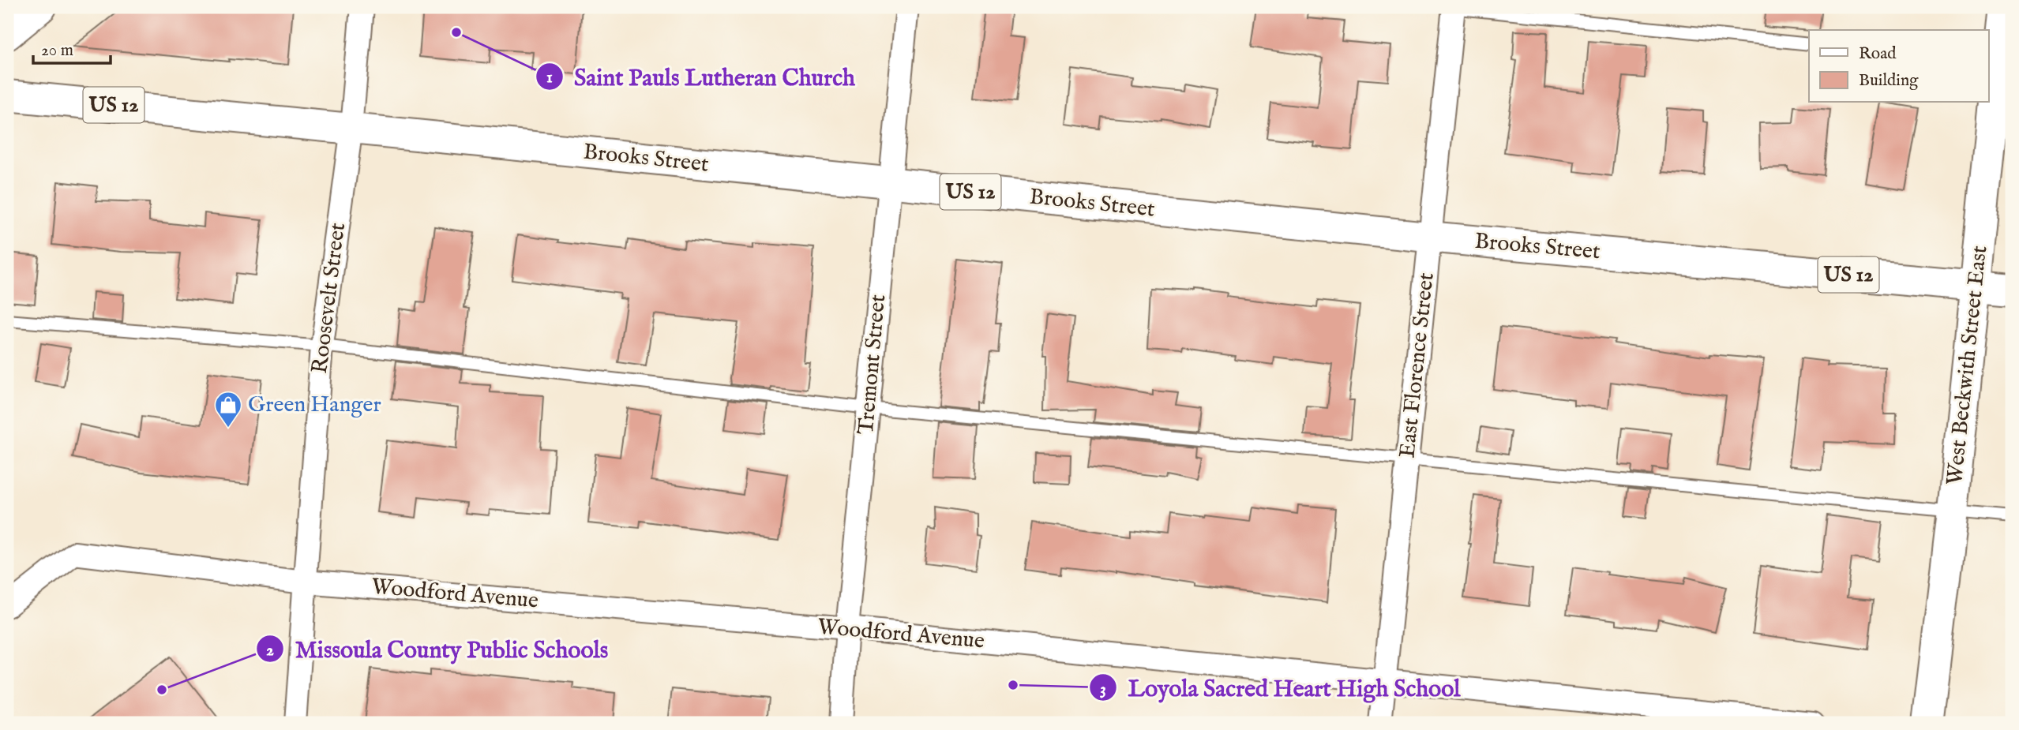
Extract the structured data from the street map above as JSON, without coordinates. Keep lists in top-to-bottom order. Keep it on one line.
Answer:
{"streets":{"main road":["US 12","Brooks Street","West Beckwith Street East"],"street":["Roosevelt Street","Tremont Street","East Florence Street","Woodford Avenue"]},"crossings":[["Brooks Street","Roosevelt Street"],["Brooks Street","Tremont Street"],["Brooks Street","East Florence Street"],["Brooks Street","West Beckwith Street East"],["Roosevelt Street","Woodford Avenue"],["Tremont Street","Woodford Avenue"],["East Florence Street","Woodford Avenue"]],"places":{"other":["Saint Pauls Lutheran Church","Loyola Sacred Heart High School","Missoula County Public Schools"],"shop":["Green Hanger"]},"legend":["Road","Building"],"scale_bar":"20 m"}
